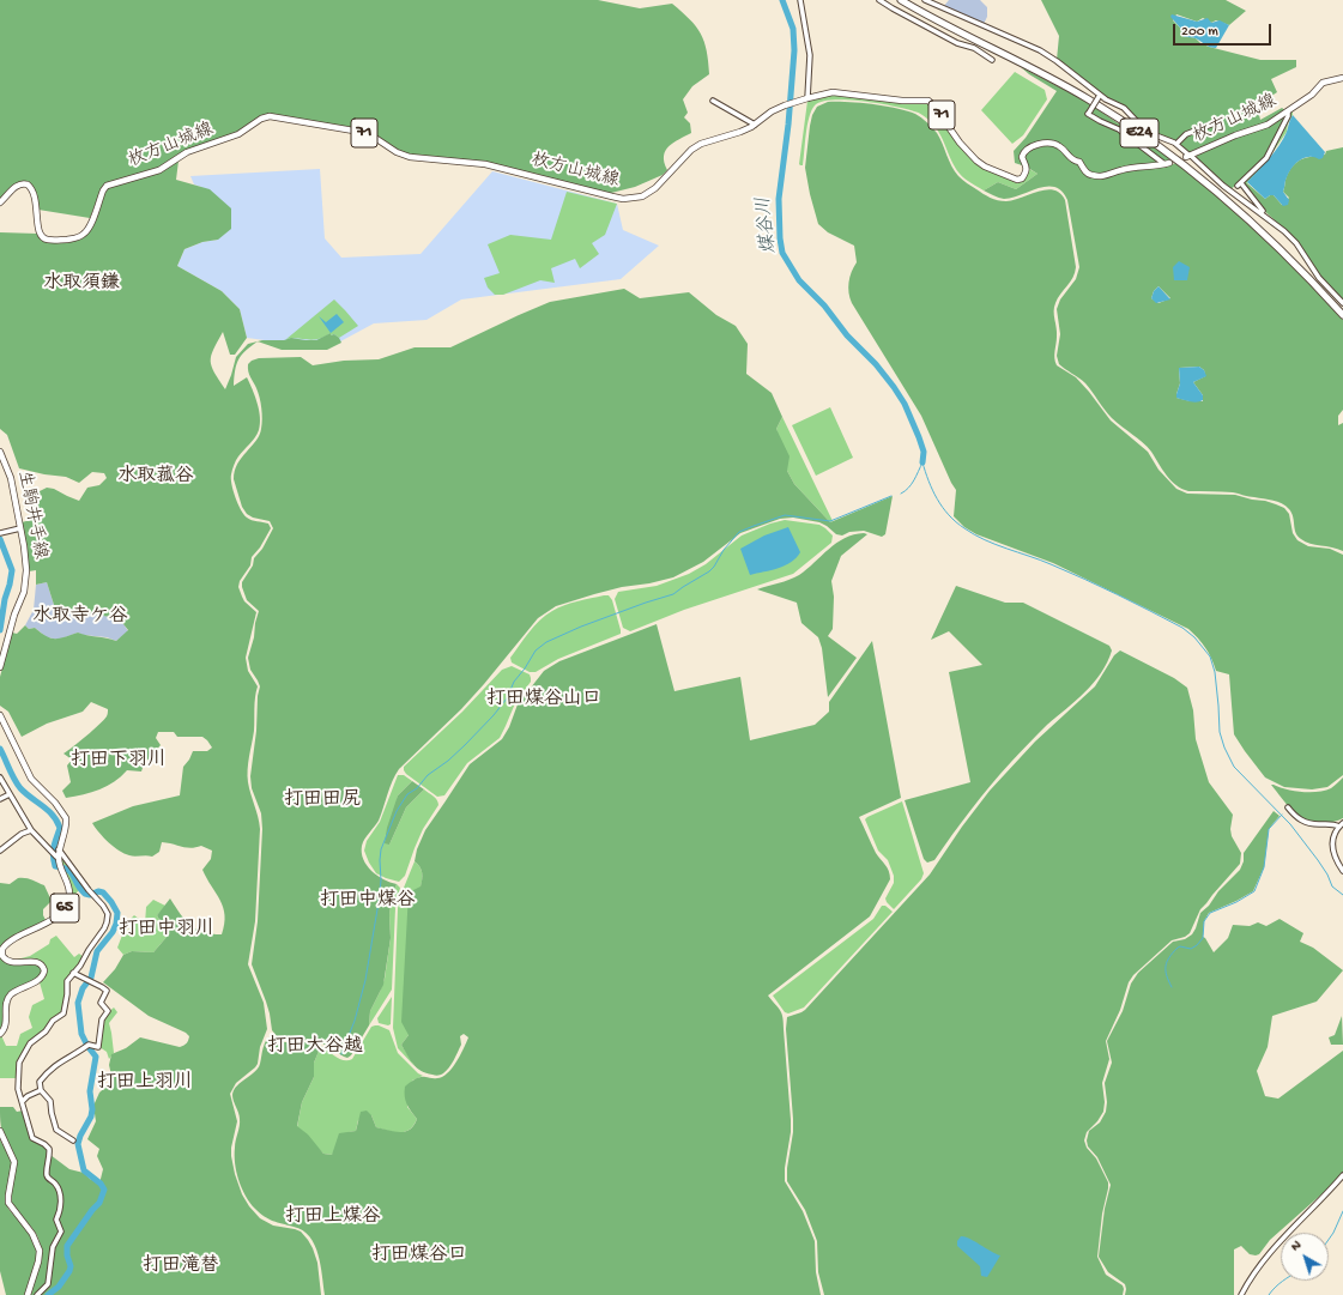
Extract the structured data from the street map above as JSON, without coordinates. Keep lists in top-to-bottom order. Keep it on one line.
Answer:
{"streets":{"highway":["E24"],"main road":["71","枚方山城線","生駒井手線","65"]},"districts":["水取須鎌","水取菰谷","水取寺ケ谷","打田煤谷山口","打田下羽川","打田田尻","打田中煤谷","打田中羽川","打田大谷越","打田上羽川","打田上煤谷","打田煤谷口","打田滝替"],"water":["煤谷川"],"scale_bar":"200 m","north":"top left"}
